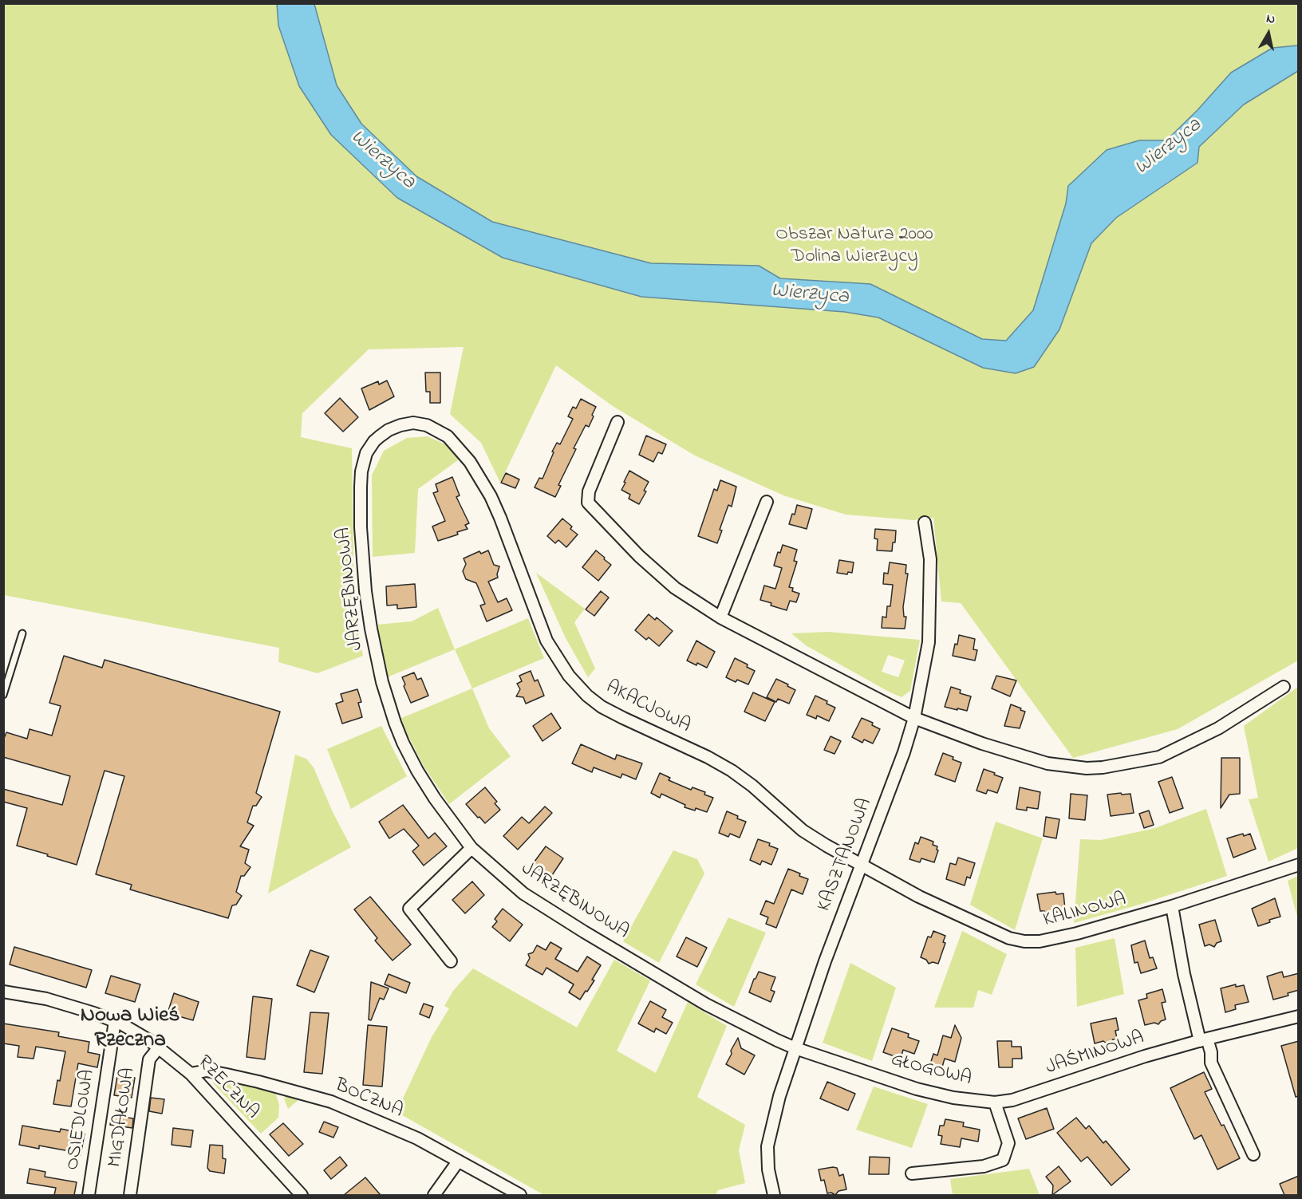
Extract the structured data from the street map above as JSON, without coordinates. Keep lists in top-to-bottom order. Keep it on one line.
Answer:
{"streets":{"street":["JARZĘBINOWA","AKACJOWA","KASZTANOWA","KALINOWA","JAŚMINOWA","GŁOGOWA","RZECZNA","BOCZNA","MIGDAŁOWA","OSIEDLOWA"]},"crossings":[["JARZĘBINOWA","AKACJOWA"],["JARZĘBINOWA","KASZTANOWA"],["JARZĘBINOWA","GŁOGOWA"],["AKACJOWA","KASZTANOWA"],["AKACJOWA","KALINOWA"],["KASZTANOWA","KALINOWA"],["KASZTANOWA","GŁOGOWA"],["JAŚMINOWA","GŁOGOWA"],["RZECZNA","BOCZNA"],["RZECZNA","MIGDAŁOWA"],["RZECZNA","OSIEDLOWA"]],"districts":["Nowa Wieś Rzeczna"],"water":["Wierzyca"],"parks":["Obszar Natura 2000 Dolina Wierzycy"],"north":"top"}
